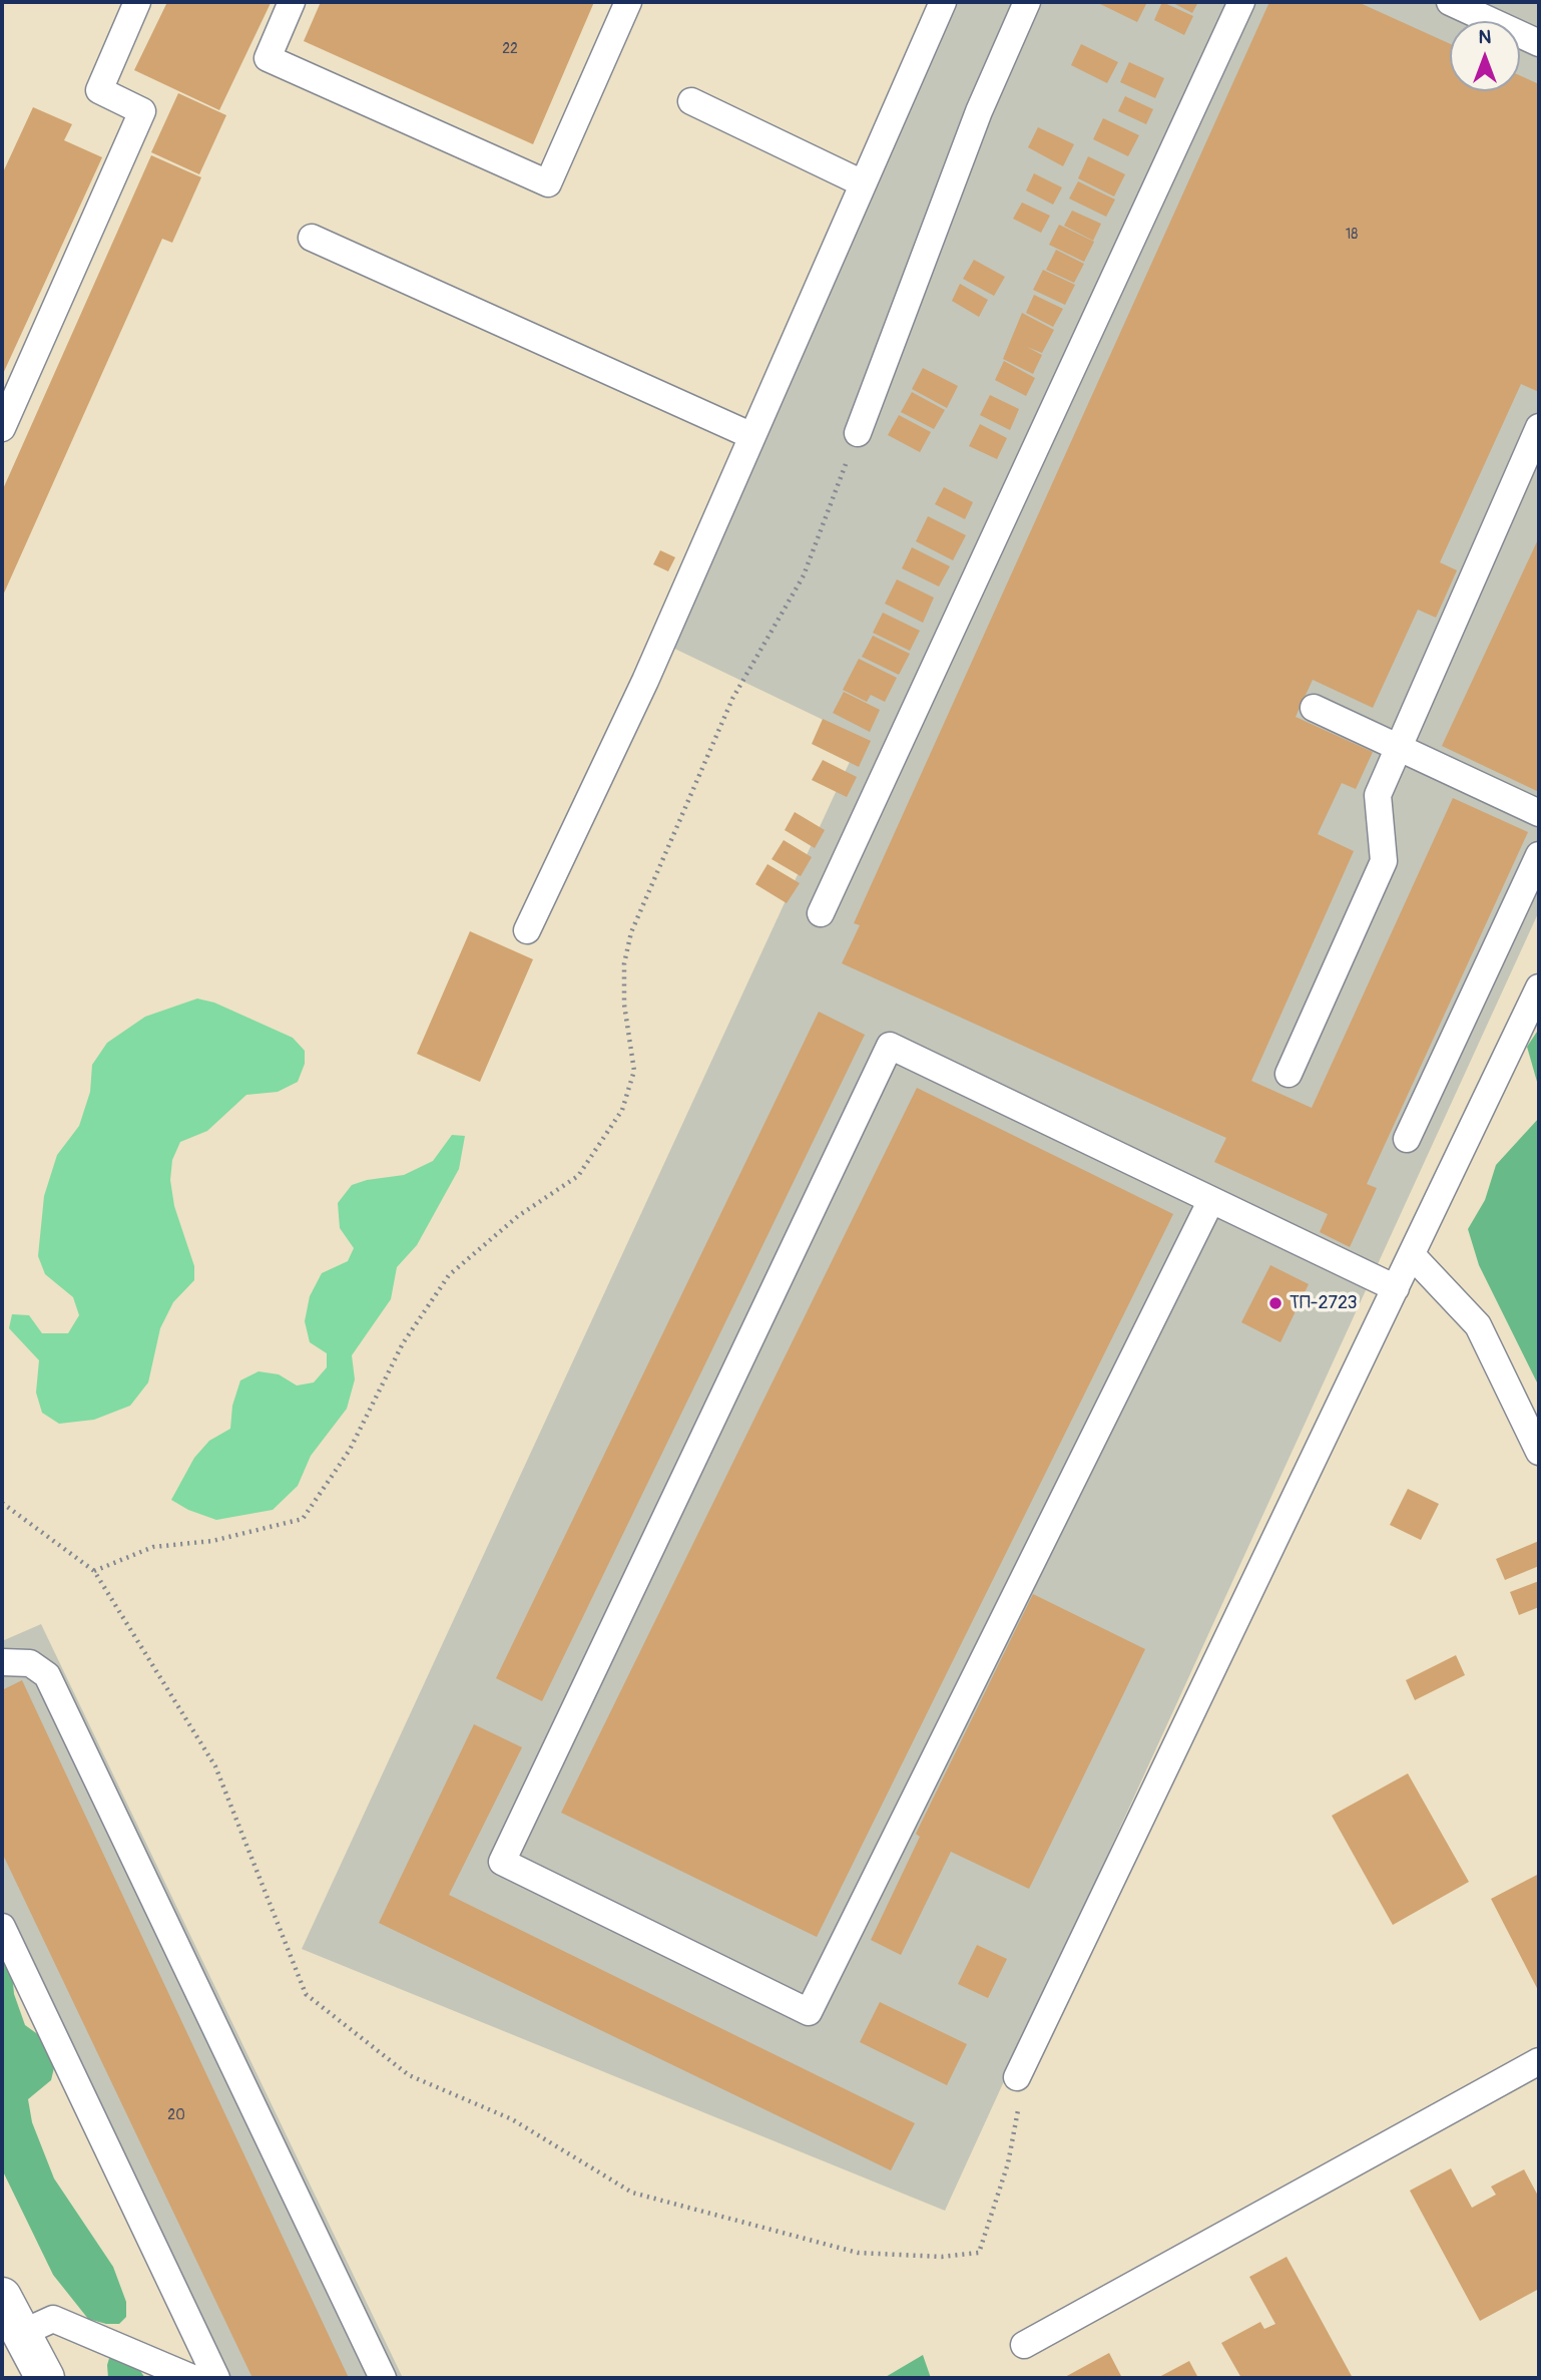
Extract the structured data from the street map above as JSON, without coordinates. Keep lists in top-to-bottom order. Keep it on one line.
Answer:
{"places":["ТП-2723"],"house_numbers":["22","18","20"],"north":"top"}
